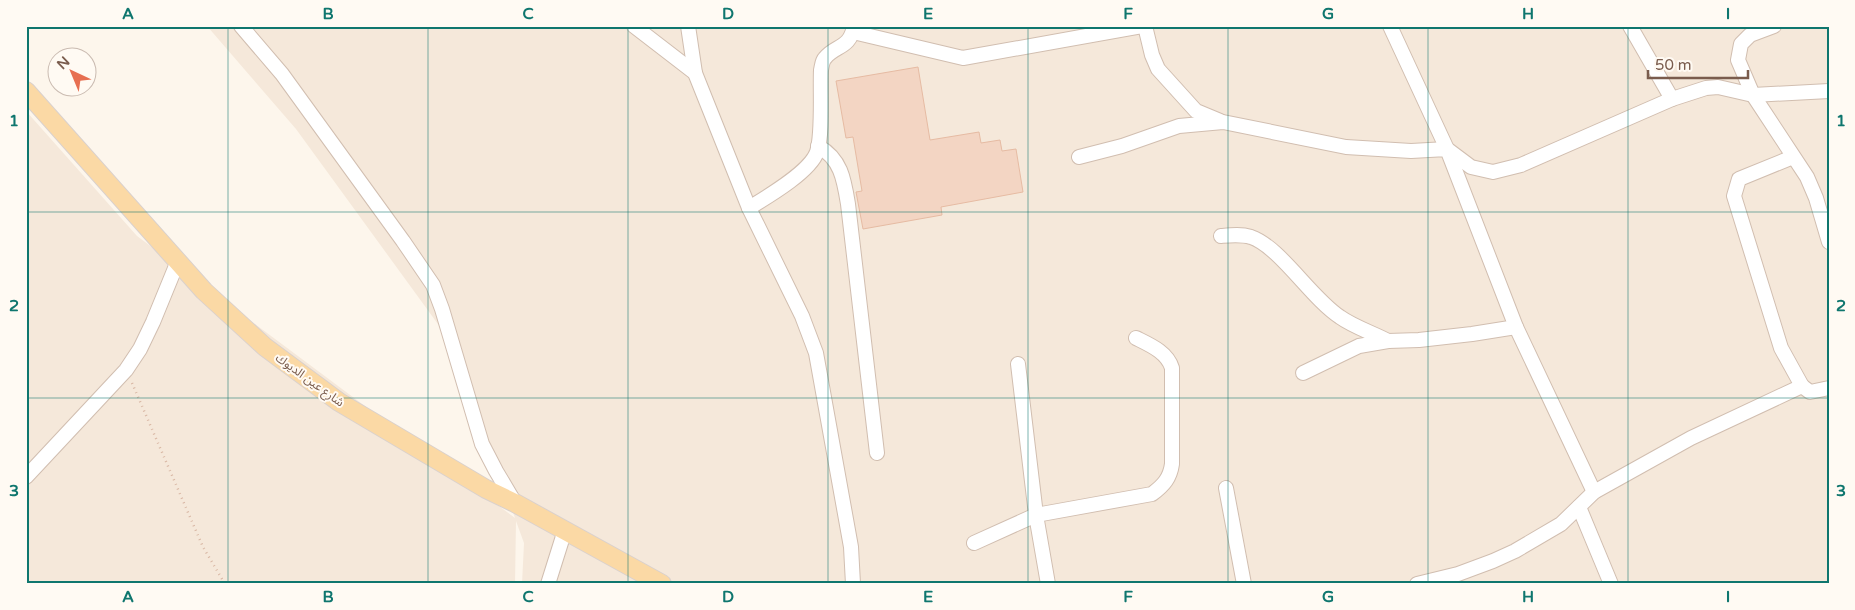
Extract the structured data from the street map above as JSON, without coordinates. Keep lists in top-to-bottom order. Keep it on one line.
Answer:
{"streets":{"main road":["شارع عين الديوك"]},"scale_bar":"50 m","north":"top left","grid":{"columns":["A","B","C","D","E","F","G","H","I"],"rows":["1","2","3"]}}
